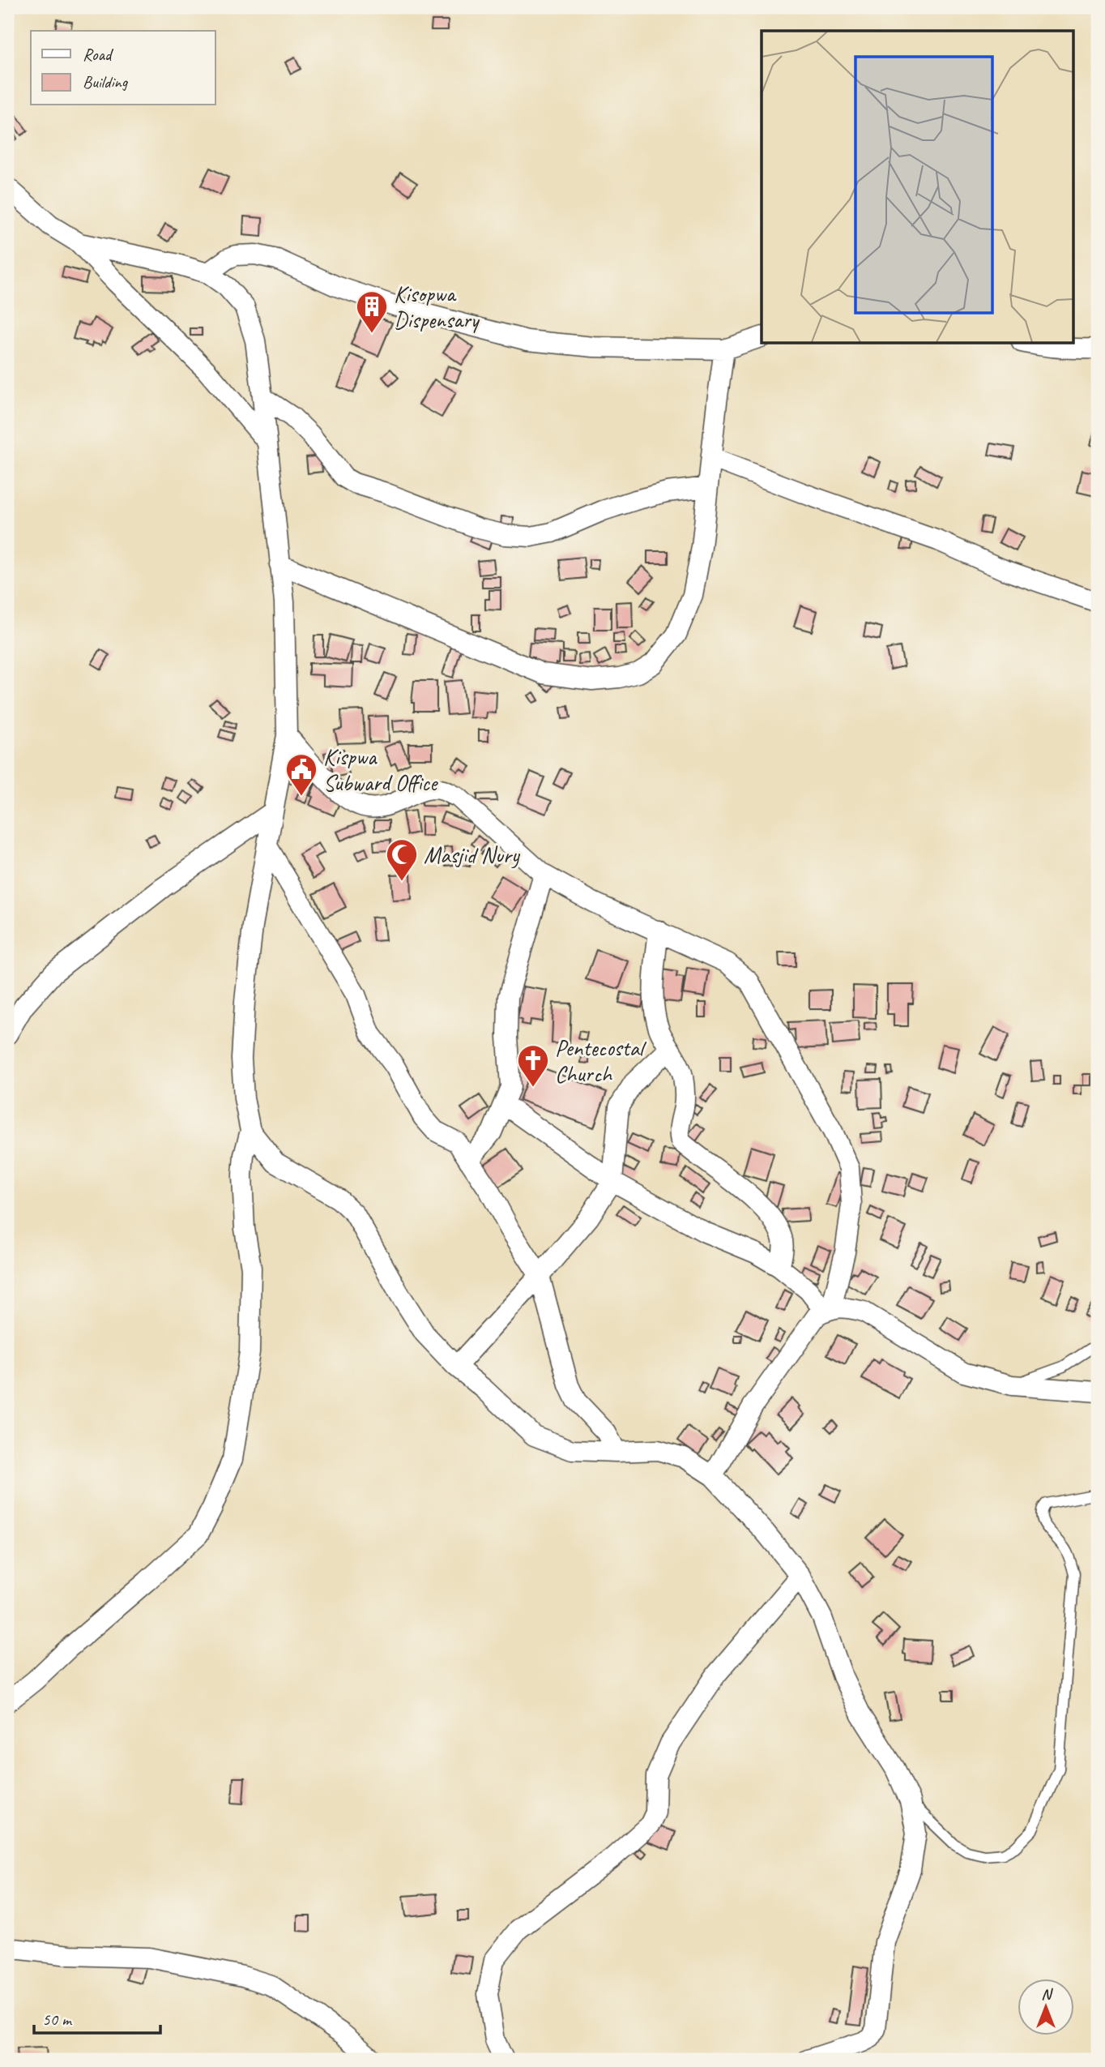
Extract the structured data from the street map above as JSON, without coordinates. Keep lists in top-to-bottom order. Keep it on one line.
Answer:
{"places":{"building":["Kisopwa Dispensary"],"public building":["Kispwa Subward Office"],"mosque":["Masjid Nury"],"church":["Pentecostal Church"]},"legend":["Road","Building"],"scale_bar":"50 m","north":"top"}
